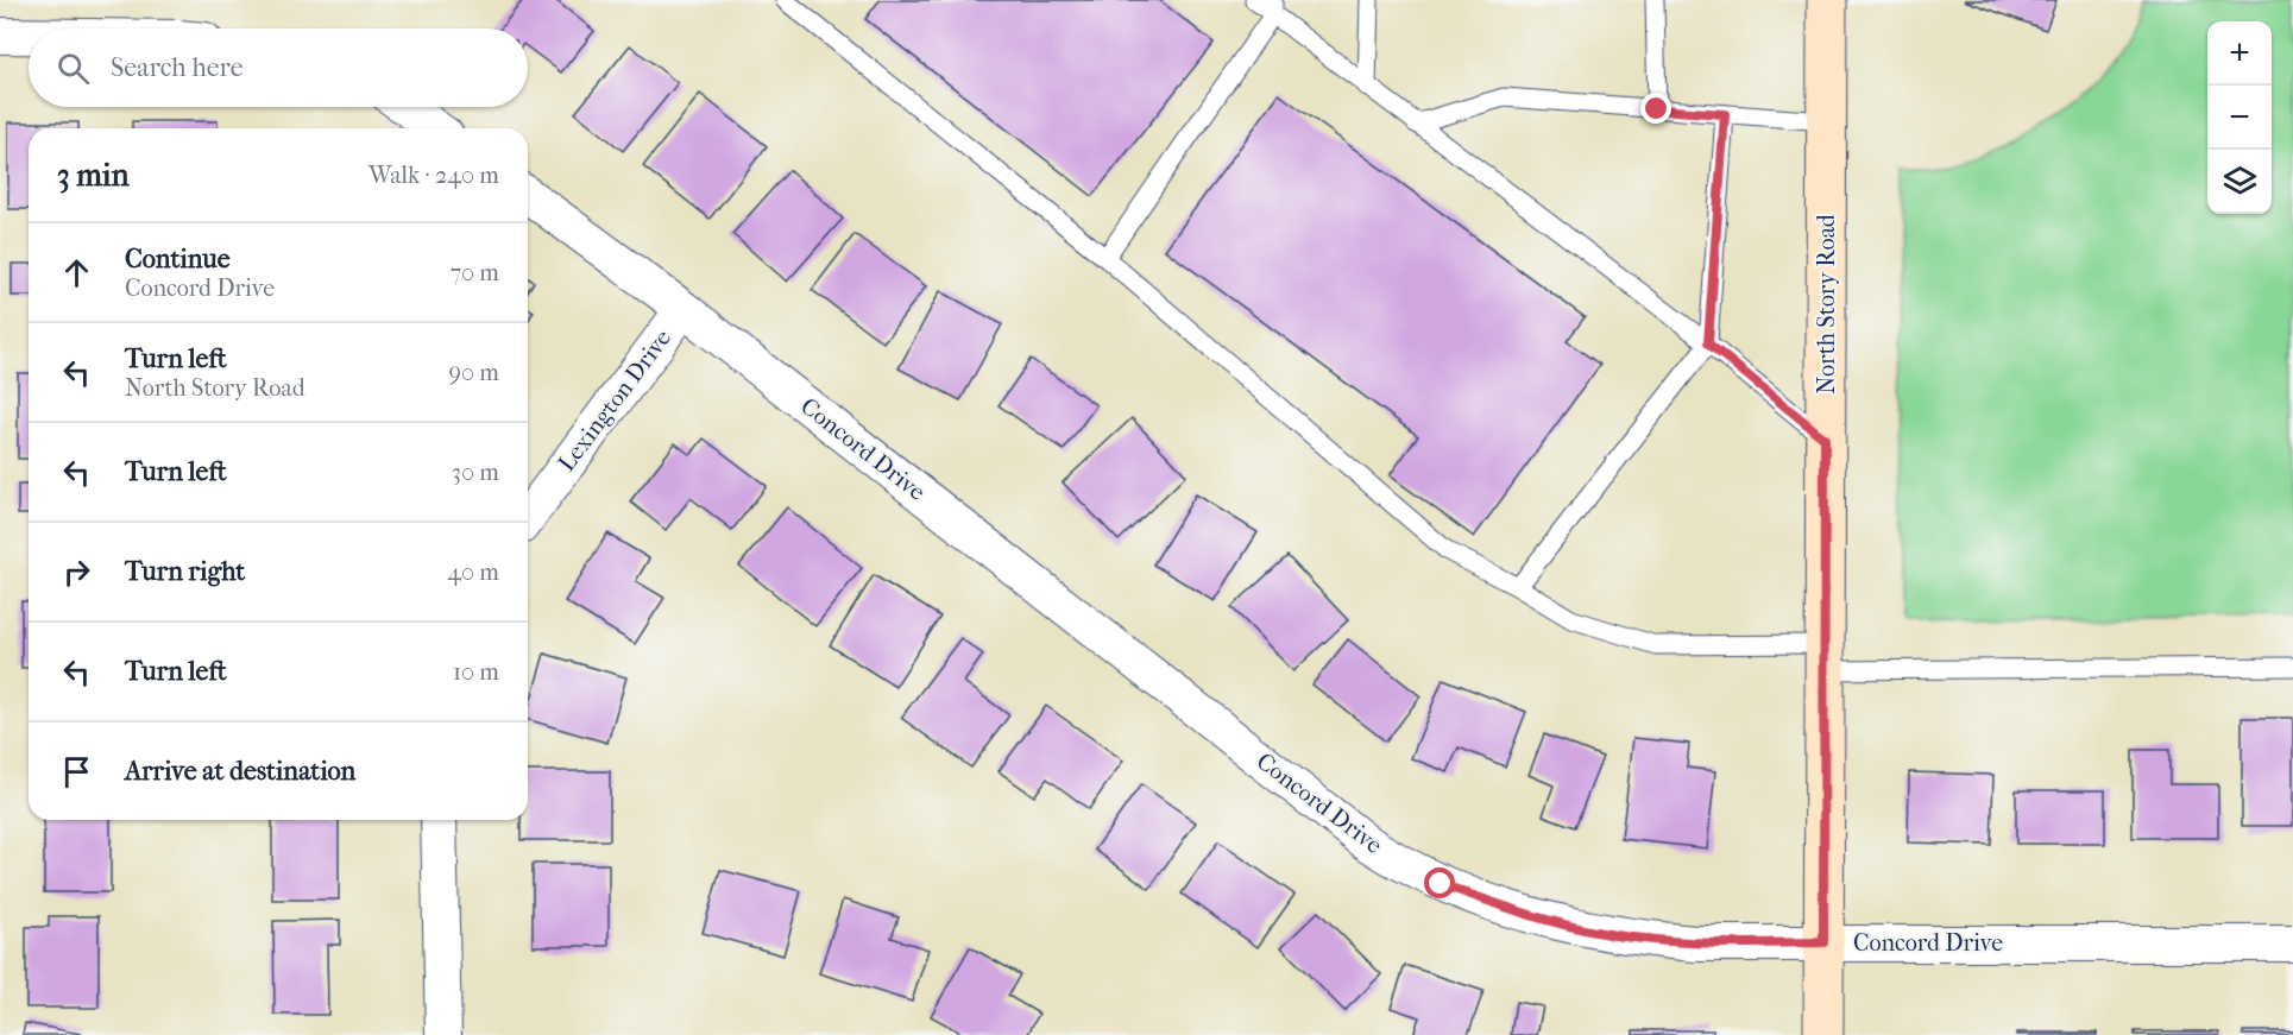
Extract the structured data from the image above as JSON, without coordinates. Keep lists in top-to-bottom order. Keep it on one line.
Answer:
{"streets":{"main road":["North Story Road"],"street":["Lexington Drive","Concord Drive"]},"crossings":[["North Story Road","Concord Drive"],["Lexington Drive","Concord Drive"]],"page":{"map_buttons":["+","−"],"search":"Search here","heading":["3 min","Walk · 240 m"],"list":[["Continue","Concord Drive","70 m"],["Turn left","North Story Road","90 m"],["Turn left","30 m"],["Turn right","40 m"],["Turn left","10 m"],"Arrive at destination"]}}
